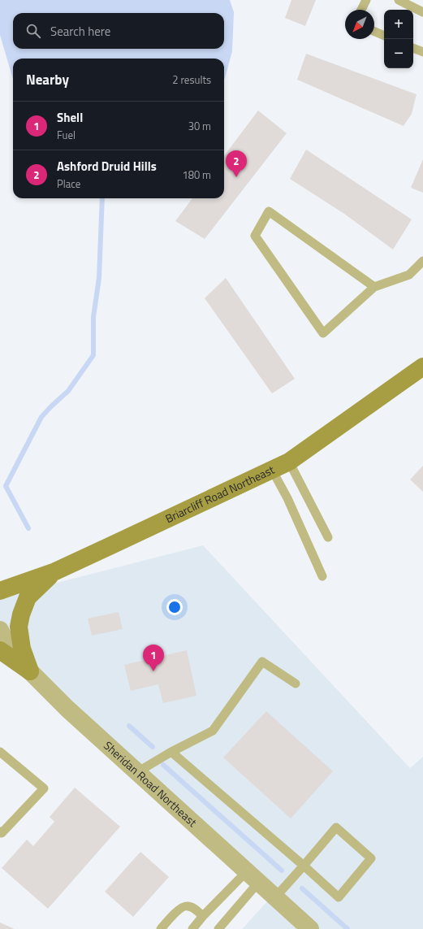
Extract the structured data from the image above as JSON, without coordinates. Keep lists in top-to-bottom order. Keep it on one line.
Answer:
{"streets":{"main road":["Briarcliff Road Northeast"],"street":["Sheridan Road Northeast"]},"north":"bottom left","page":{"map_buttons":["+","−"],"search":"Search here","heading":["Nearby","2 results"],"list":[{"mark":"1","name":"Shell","note":"Fuel","value":"30 m"},{"mark":"2","name":"Ashford Druid Hills","note":"Place","value":"180 m"}],"pins":["2","1"]}}
